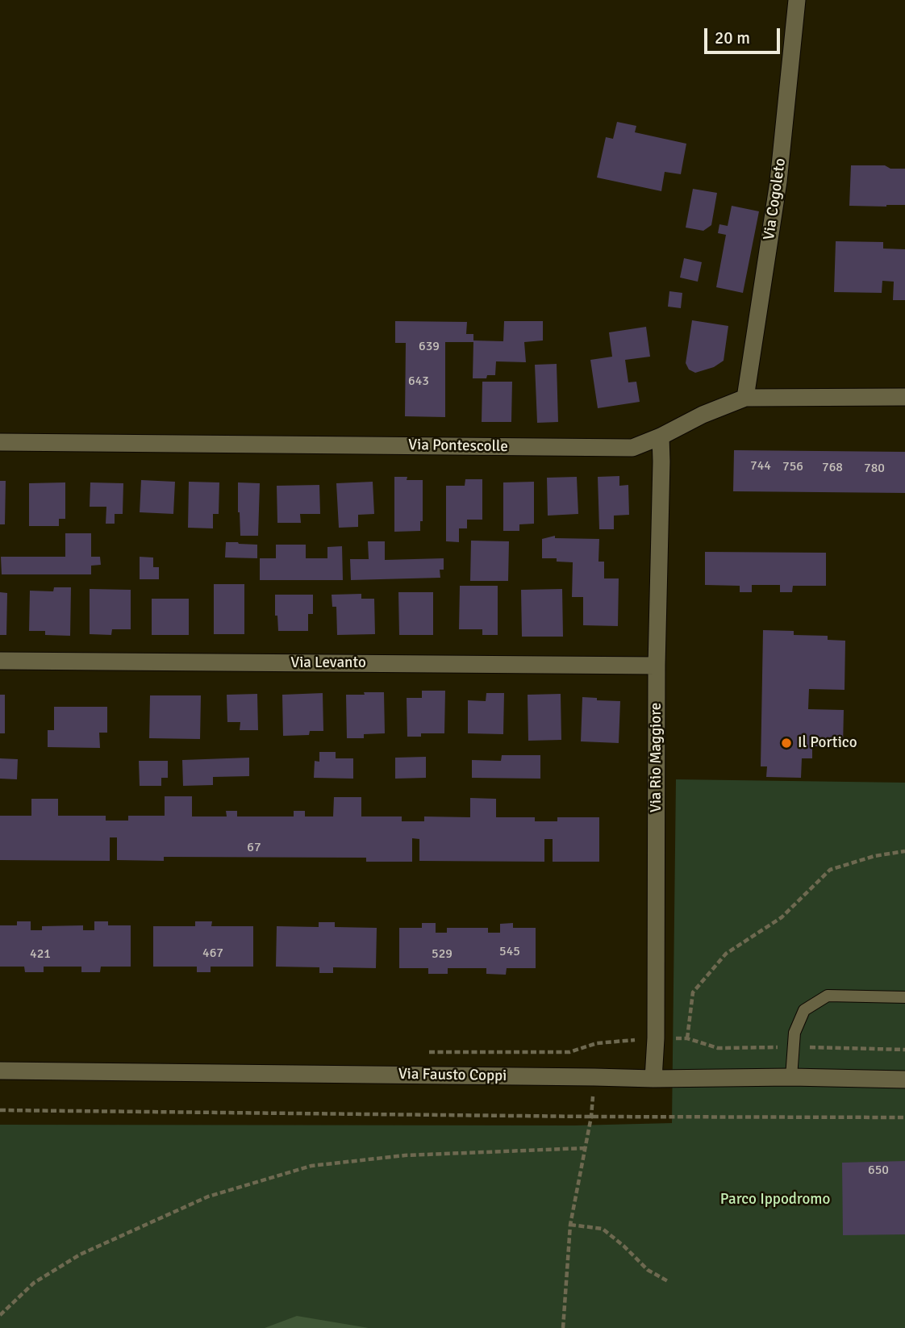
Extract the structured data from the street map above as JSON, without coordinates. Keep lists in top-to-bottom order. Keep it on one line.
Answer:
{"streets":{"street":["Via Cogoleto","Via Pontescolle","Via Levanto","Via Rio Maggiore","Via Fausto Coppi"]},"crossings":[["Via Cogoleto","Via Pontescolle"],["Via Pontescolle","Via Rio Maggiore"],["Via Levanto","Via Rio Maggiore"],["Via Rio Maggiore","Via Fausto Coppi"]],"parks":["Parco Ippodromo"],"places":["Il Portico"],"house_numbers":["639","643","744","756","768","780","67","545","467","421","529","650"],"scale_bar":"20 m"}
